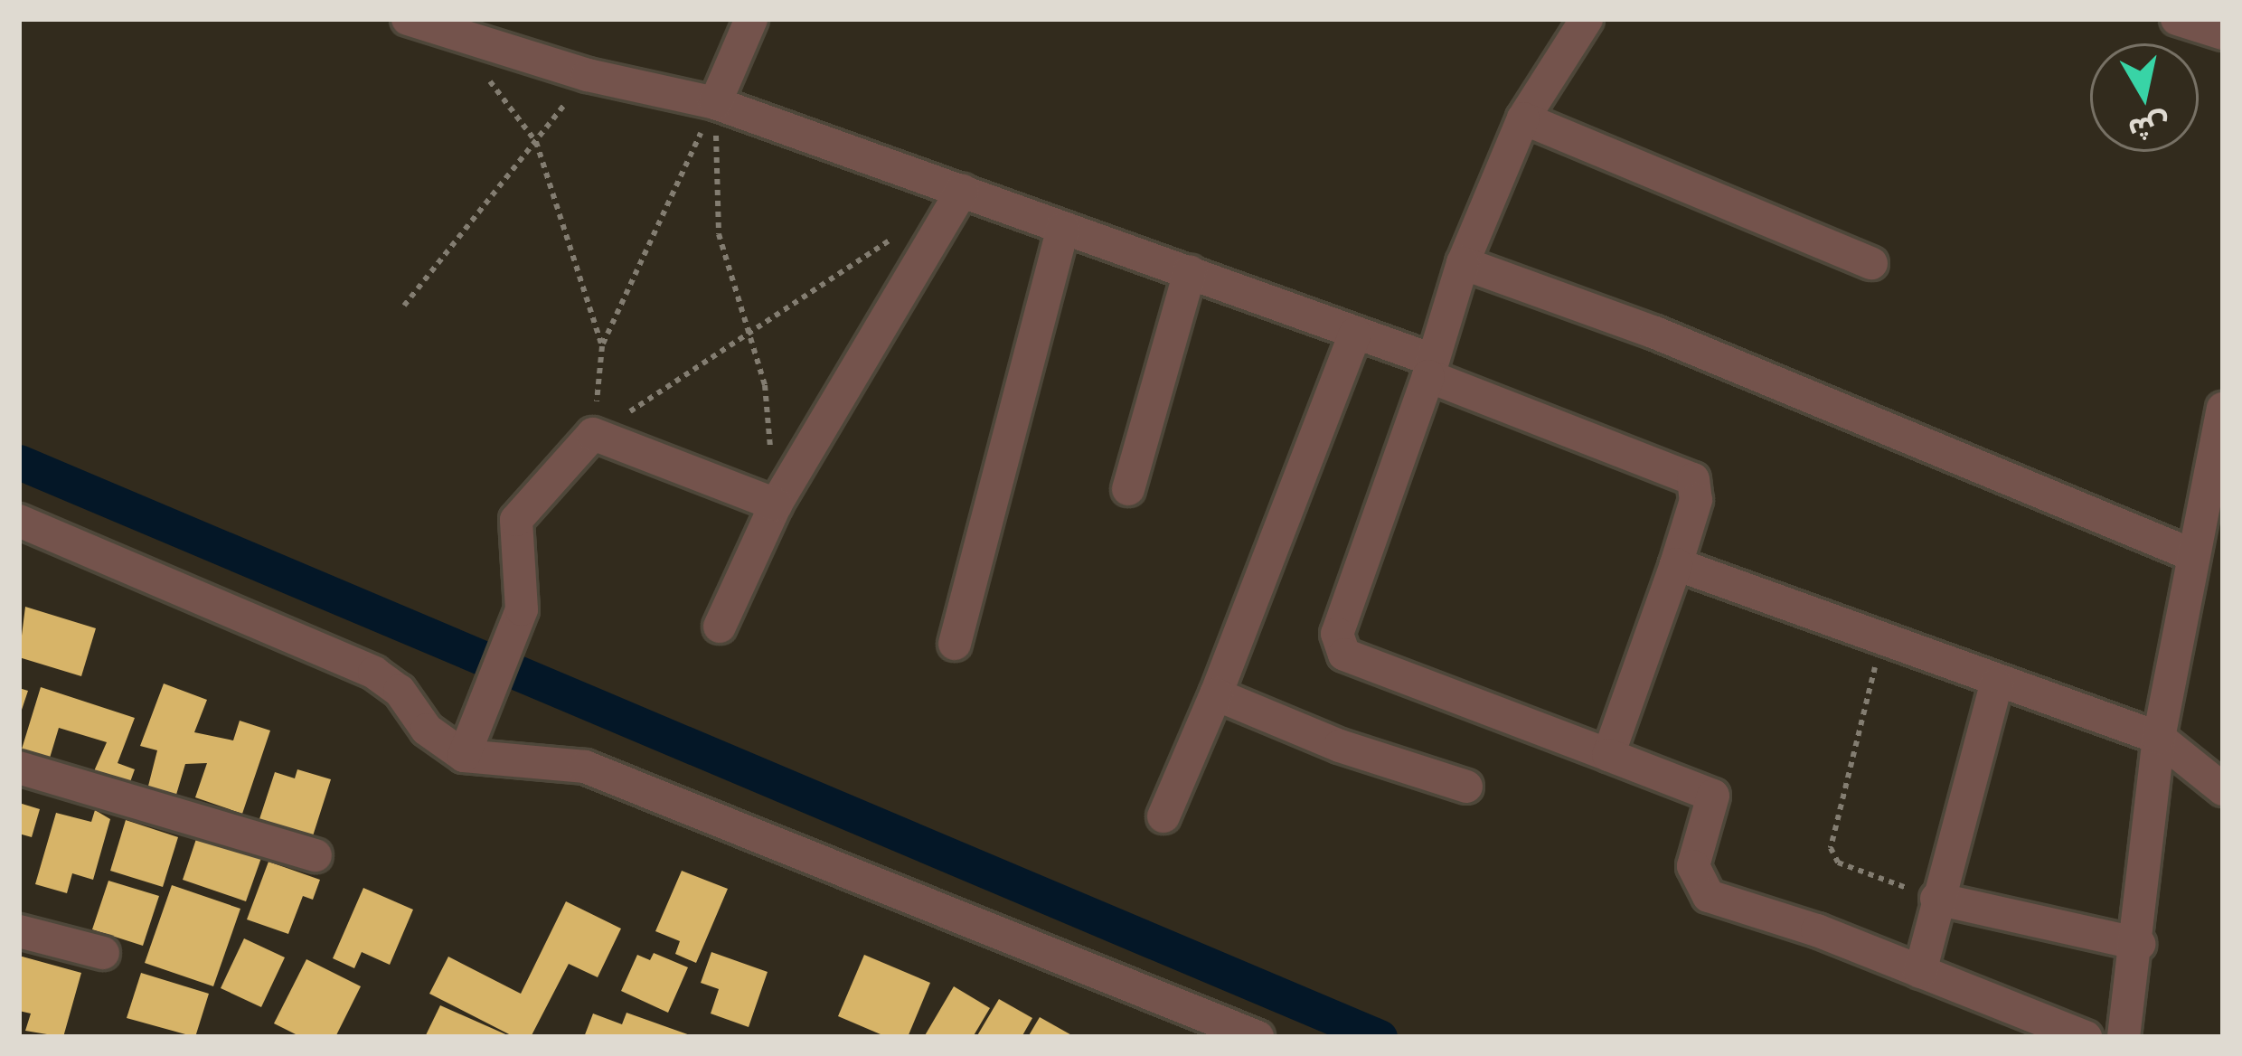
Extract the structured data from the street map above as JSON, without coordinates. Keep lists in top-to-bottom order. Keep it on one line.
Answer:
{"north":"bottom"}
